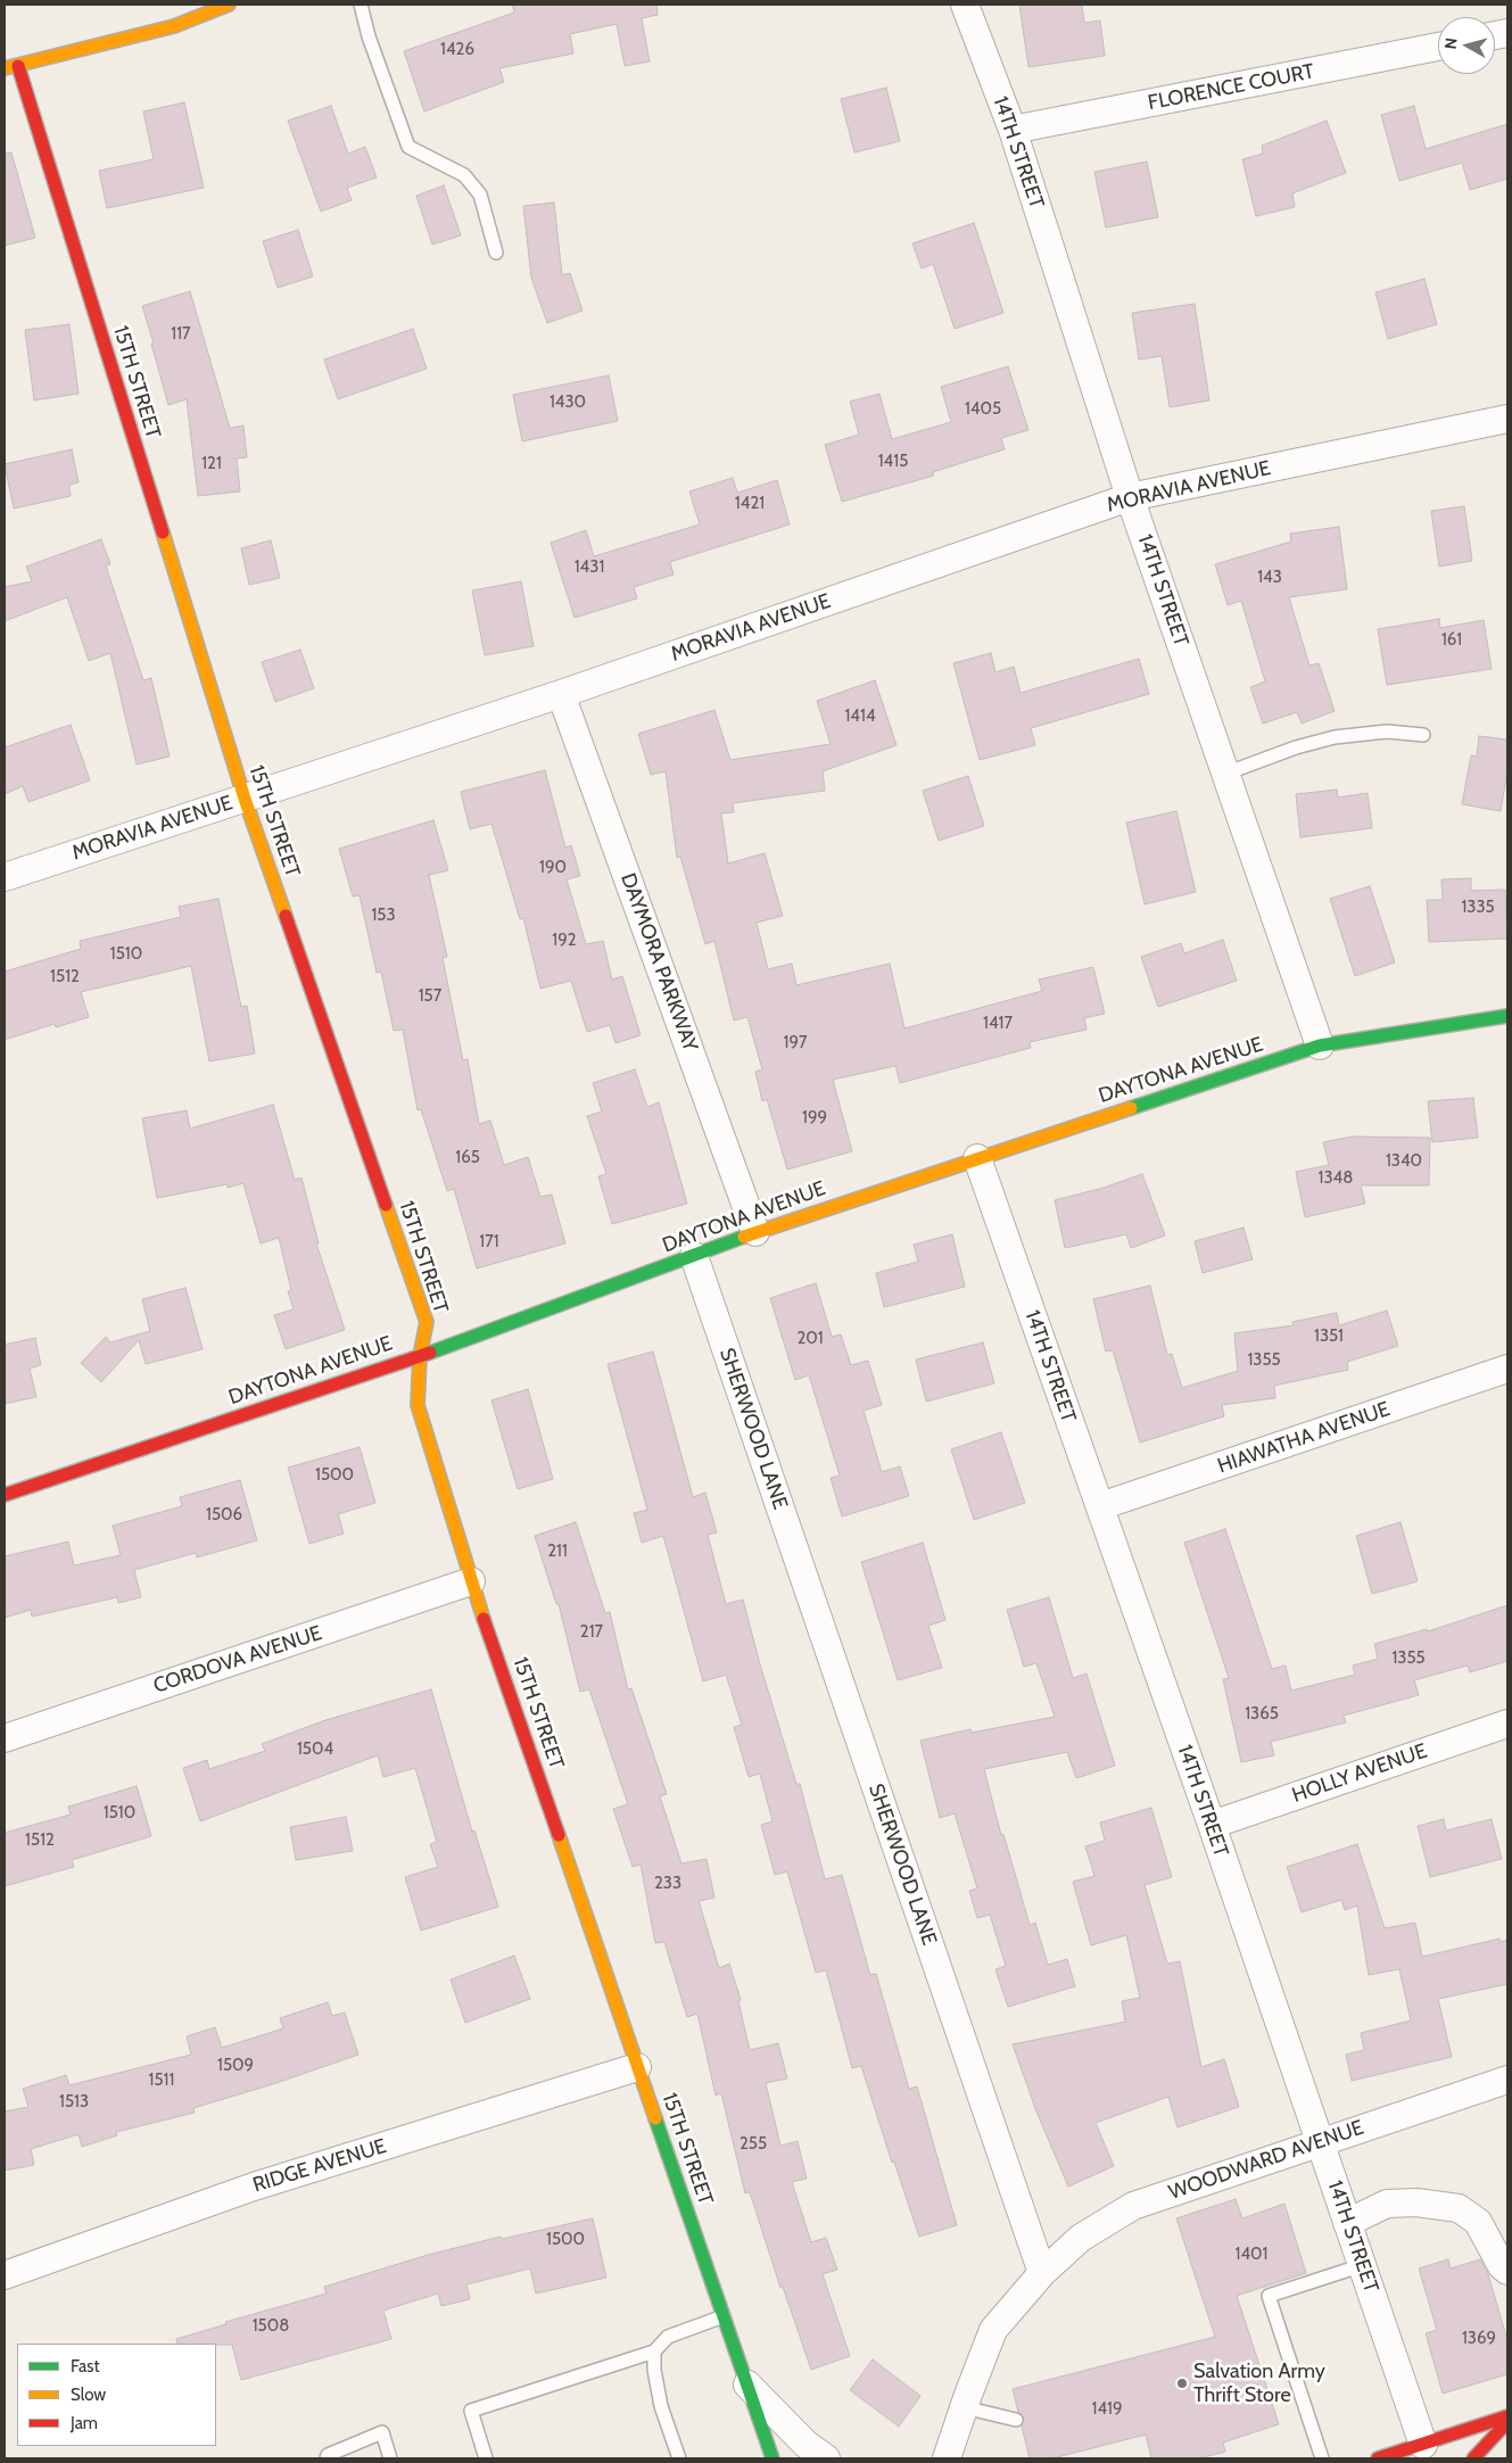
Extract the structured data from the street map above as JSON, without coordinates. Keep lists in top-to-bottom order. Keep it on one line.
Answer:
{"streets":{"street":["FLORENCE COURT","14TH STREET","15TH STREET","MORAVIA AVENUE","DAYMORA PARKWAY","DAYTONA AVENUE","SHERWOOD LANE","HIAWATHA AVENUE","CORDOVA AVENUE","HOLLY AVENUE","WOODWARD AVENUE","RIDGE AVENUE"]},"crossings":[["FLORENCE COURT","14TH STREET"],["14TH STREET","MORAVIA AVENUE"],["14TH STREET","DAYTONA AVENUE"],["14TH STREET","HIAWATHA AVENUE"],["14TH STREET","HOLLY AVENUE"],["14TH STREET","WOODWARD AVENUE"],["15TH STREET","MORAVIA AVENUE"],["15TH STREET","DAYTONA AVENUE"],["15TH STREET","CORDOVA AVENUE"],["15TH STREET","RIDGE AVENUE"],["MORAVIA AVENUE","DAYMORA PARKWAY"],["DAYMORA PARKWAY","DAYTONA AVENUE"],["DAYTONA AVENUE","SHERWOOD LANE"],["SHERWOOD LANE","WOODWARD AVENUE"]],"places":["Salvation Army Thrift Store"],"house_numbers":["1426","117","1430","1405","1415","121","1421","1431","143","161","1414","190","1335","153","192","1510","1512","157","1417","197","199","165","1340","1348","171","1351","201","1355","1500","1506","211","217","1355","1365","1504","1510","1512","233","1509","1511","1513","255","1500","1401","1508","1369","1419"],"legend":["Fast","Slow","Jam"],"north":"left"}
